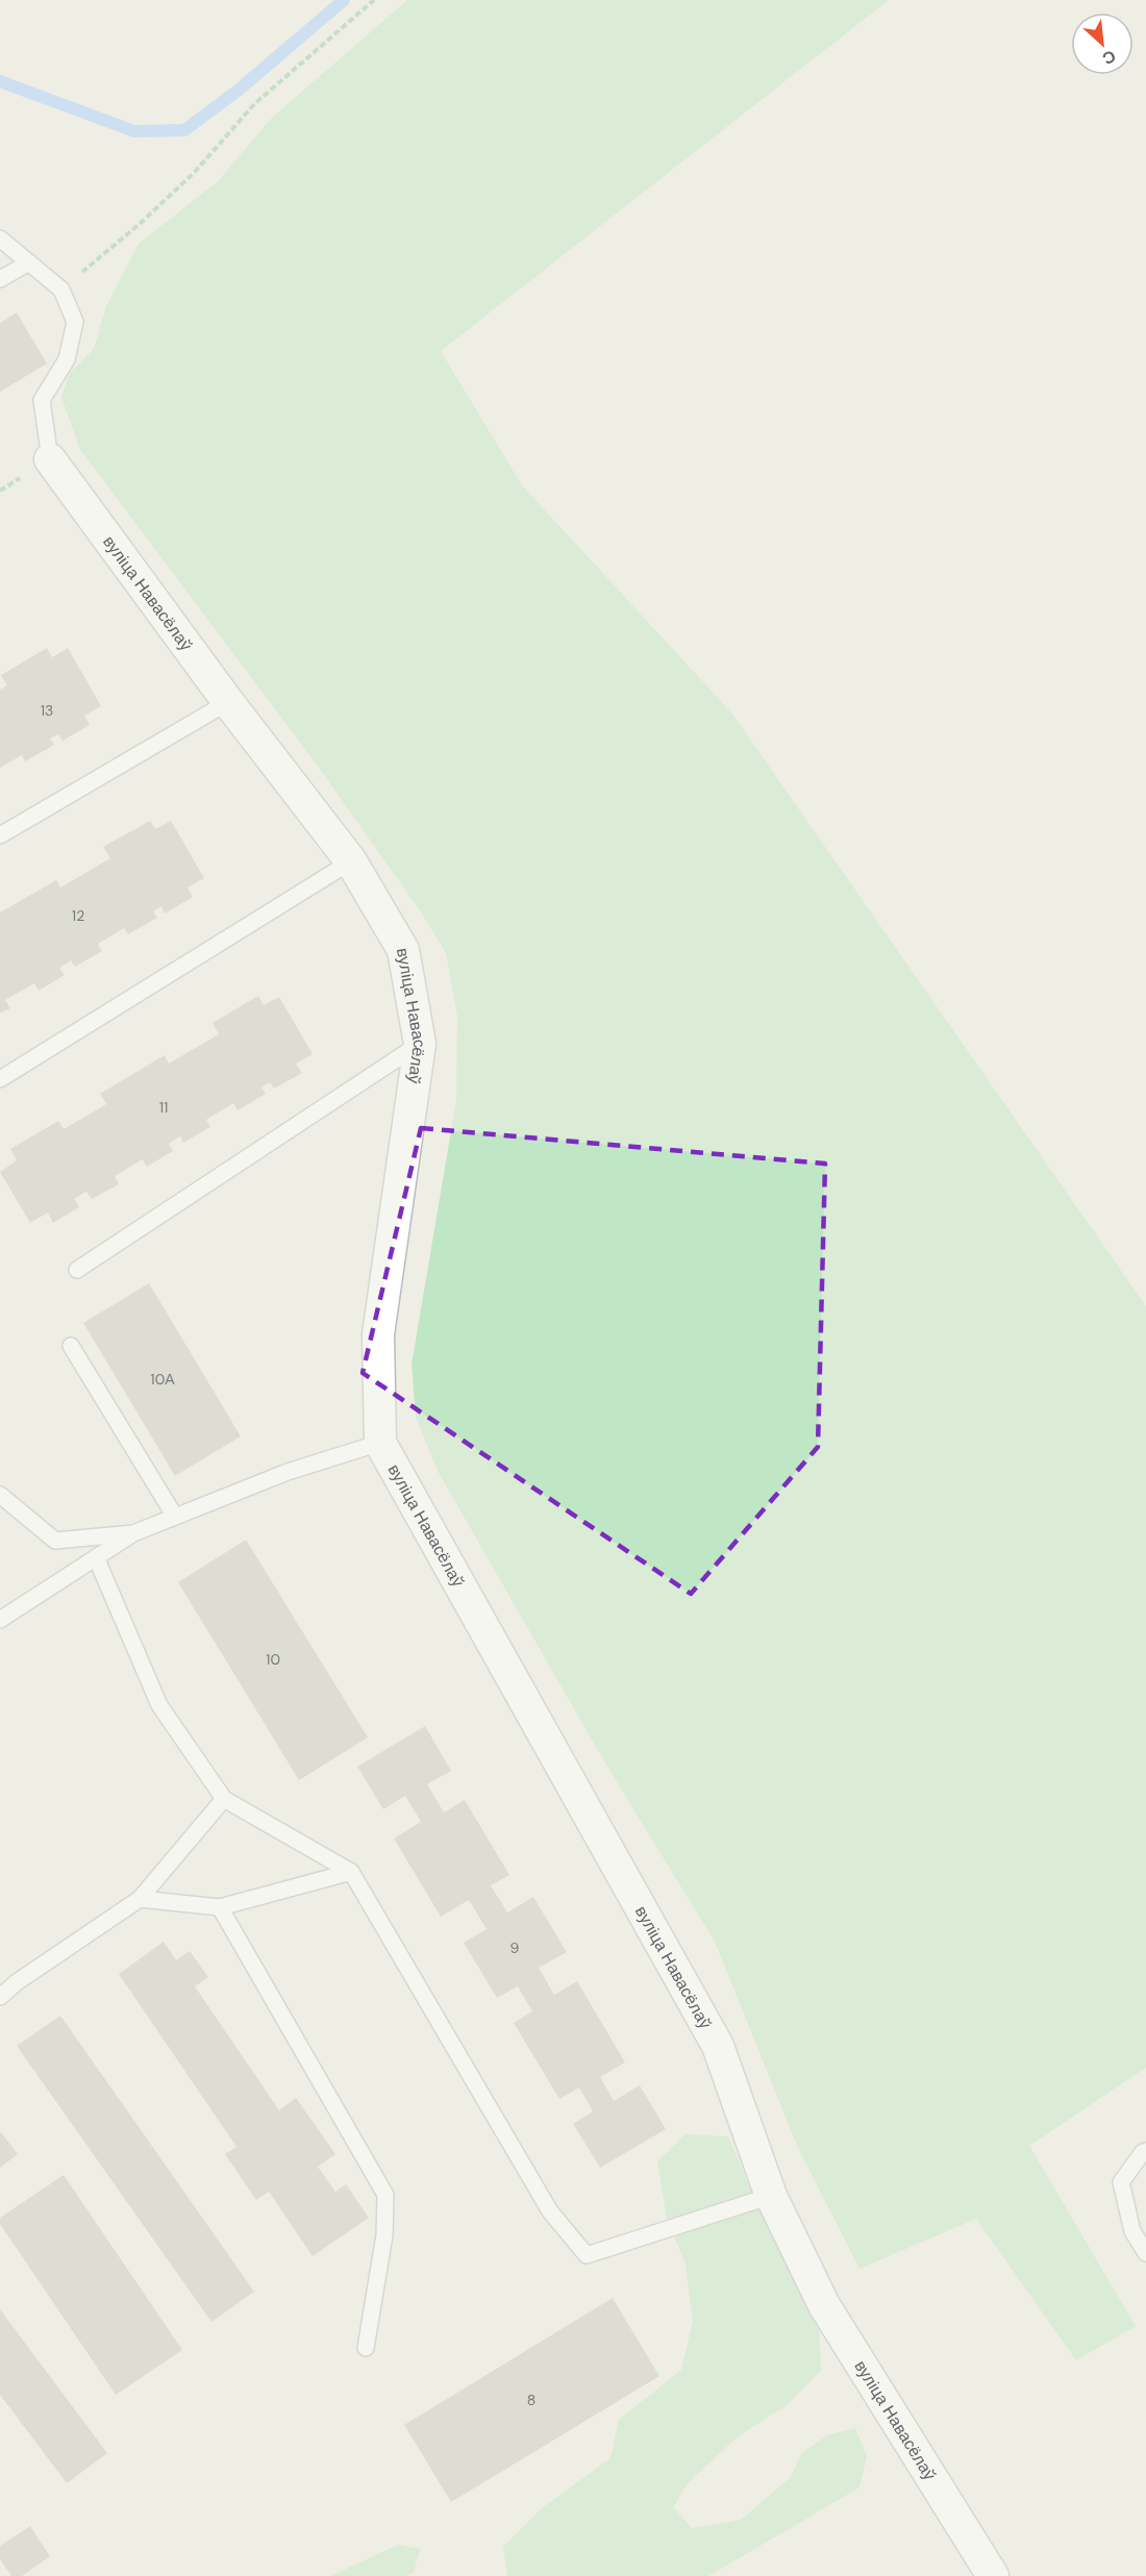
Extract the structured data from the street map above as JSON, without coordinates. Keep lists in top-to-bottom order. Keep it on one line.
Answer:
{"streets":{"street":["вуліца Навасёлаў"]},"house_numbers":["13","12","11","10А","10","9","8"],"north":"bottom right"}
